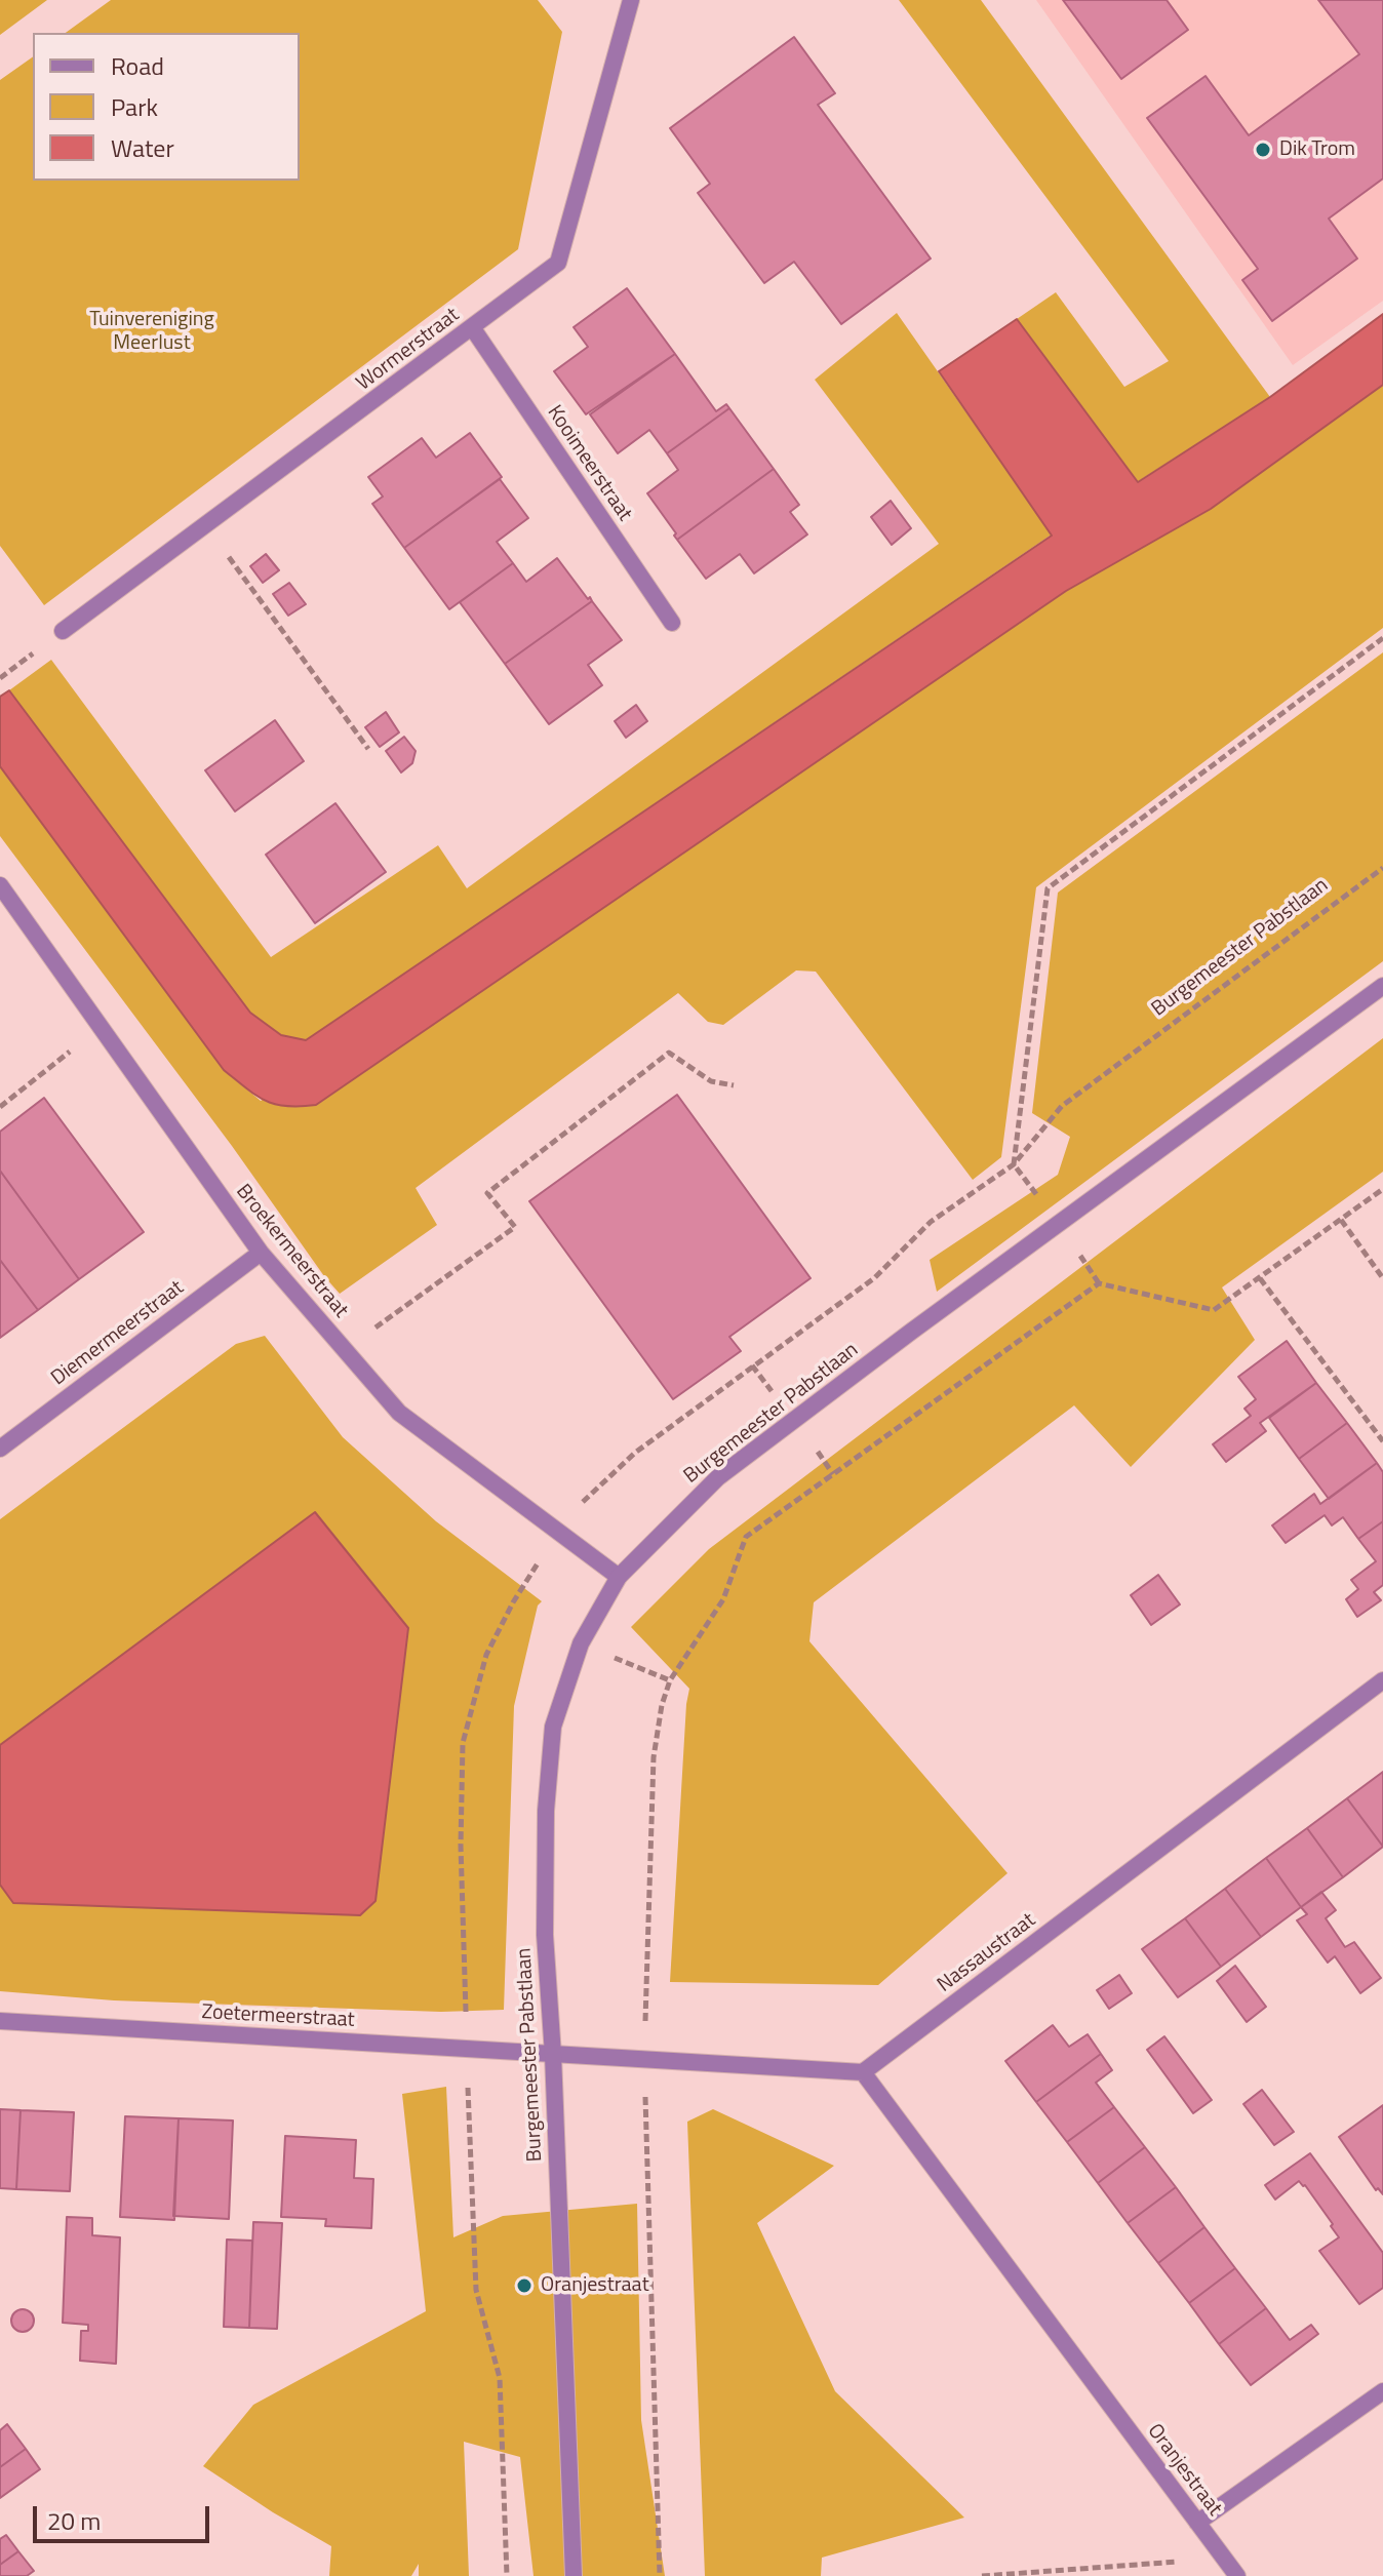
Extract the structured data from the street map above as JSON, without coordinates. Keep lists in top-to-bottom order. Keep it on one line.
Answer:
{"streets":{"street":["Wormerstraat","Kooimeerstraat","Burgemeester Pabstlaan","Broekermeerstraat","Diemermeerstraat","Nassaustraat","Zoetermeerstraat","Oranjestraat"]},"crossings":[["Wormerstraat","Kooimeerstraat"],["Burgemeester Pabstlaan","Broekermeerstraat"],["Burgemeester Pabstlaan","Zoetermeerstraat"],["Broekermeerstraat","Diemermeerstraat"],["Nassaustraat","Oranjestraat"]],"parks":["Tuinvereniging Meerlust"],"places":["Dik Trom","Oranjestraat"],"legend":["Road","Park","Water"],"scale_bar":"20 m"}
